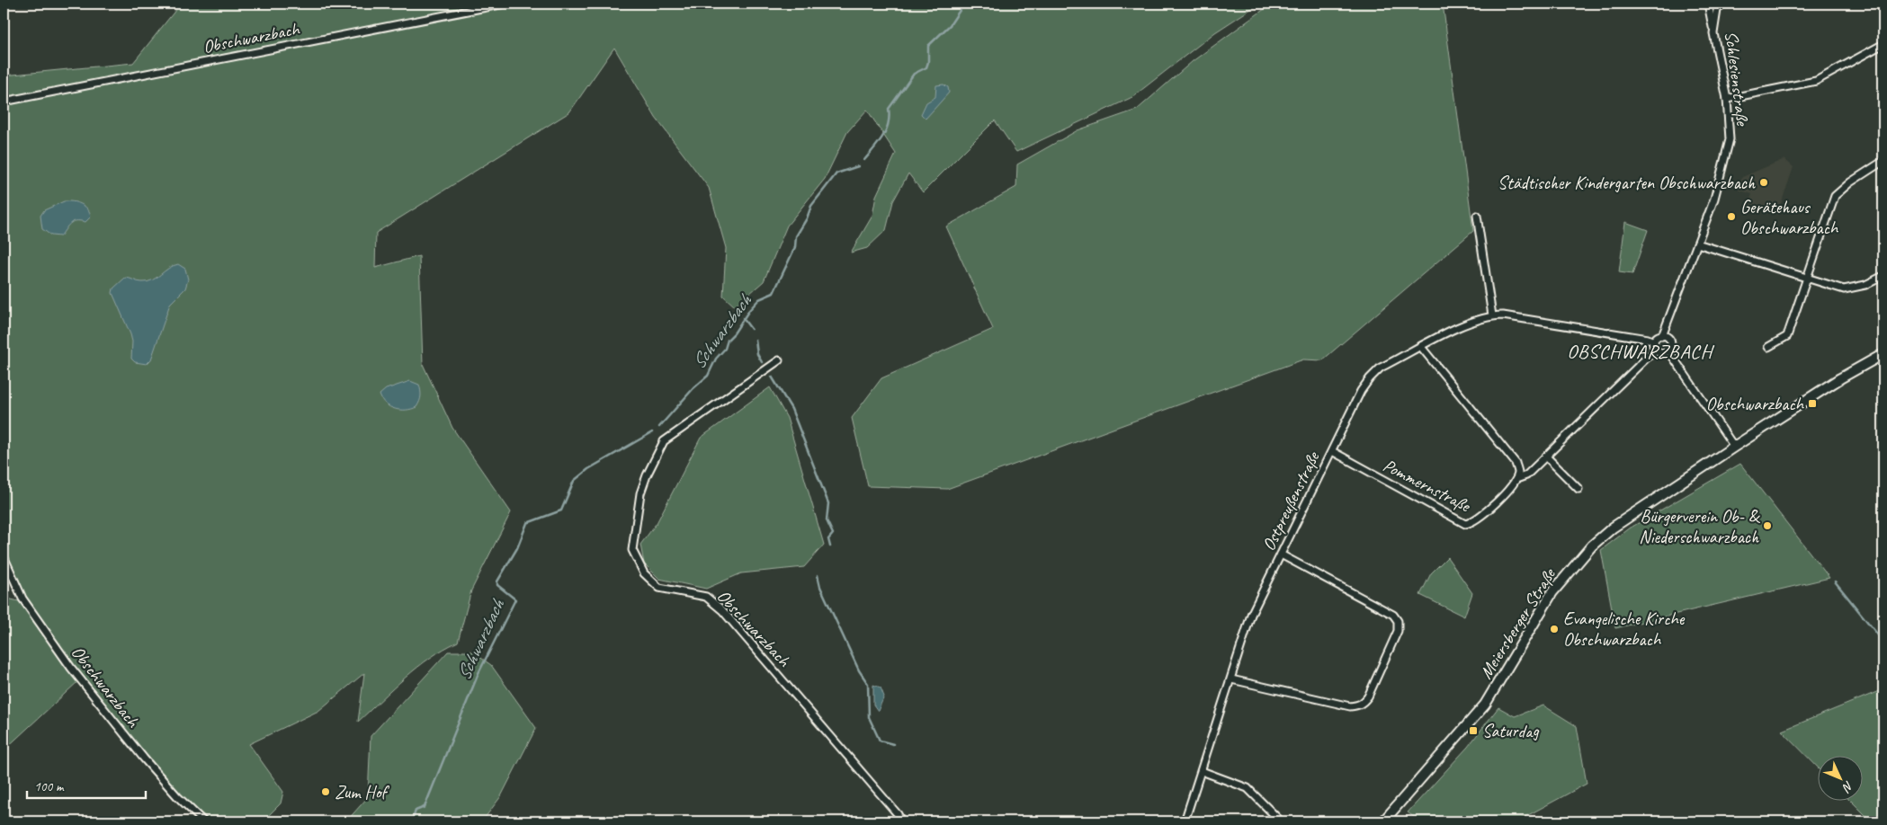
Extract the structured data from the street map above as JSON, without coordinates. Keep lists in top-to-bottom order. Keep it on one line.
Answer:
{"streets":{"main road":["Meiersberger Straße"],"street":["Obschwarzbach","Schlesienstraße","Pommernstraße","Ostpreußenstraße"]},"crossings":[["Schlesienstraße","Ostpreußenstraße"],["Pommernstraße","Ostpreußenstraße"]],"districts":["OBSCHWARZBACH"],"water":["Schwarzbach"],"places":{"other":["Städtischer Kindergarten Obschwarzbach","Gerätehaus Obschwarzbach","Bürgerverein Ob- & Niederschwarzbach","Evangelische Kirche Obschwarzbach","Zum Hof"],"transit":["Obschwarzbach","Saturdag"]},"scale_bar":"100 m","north":"bottom right"}
